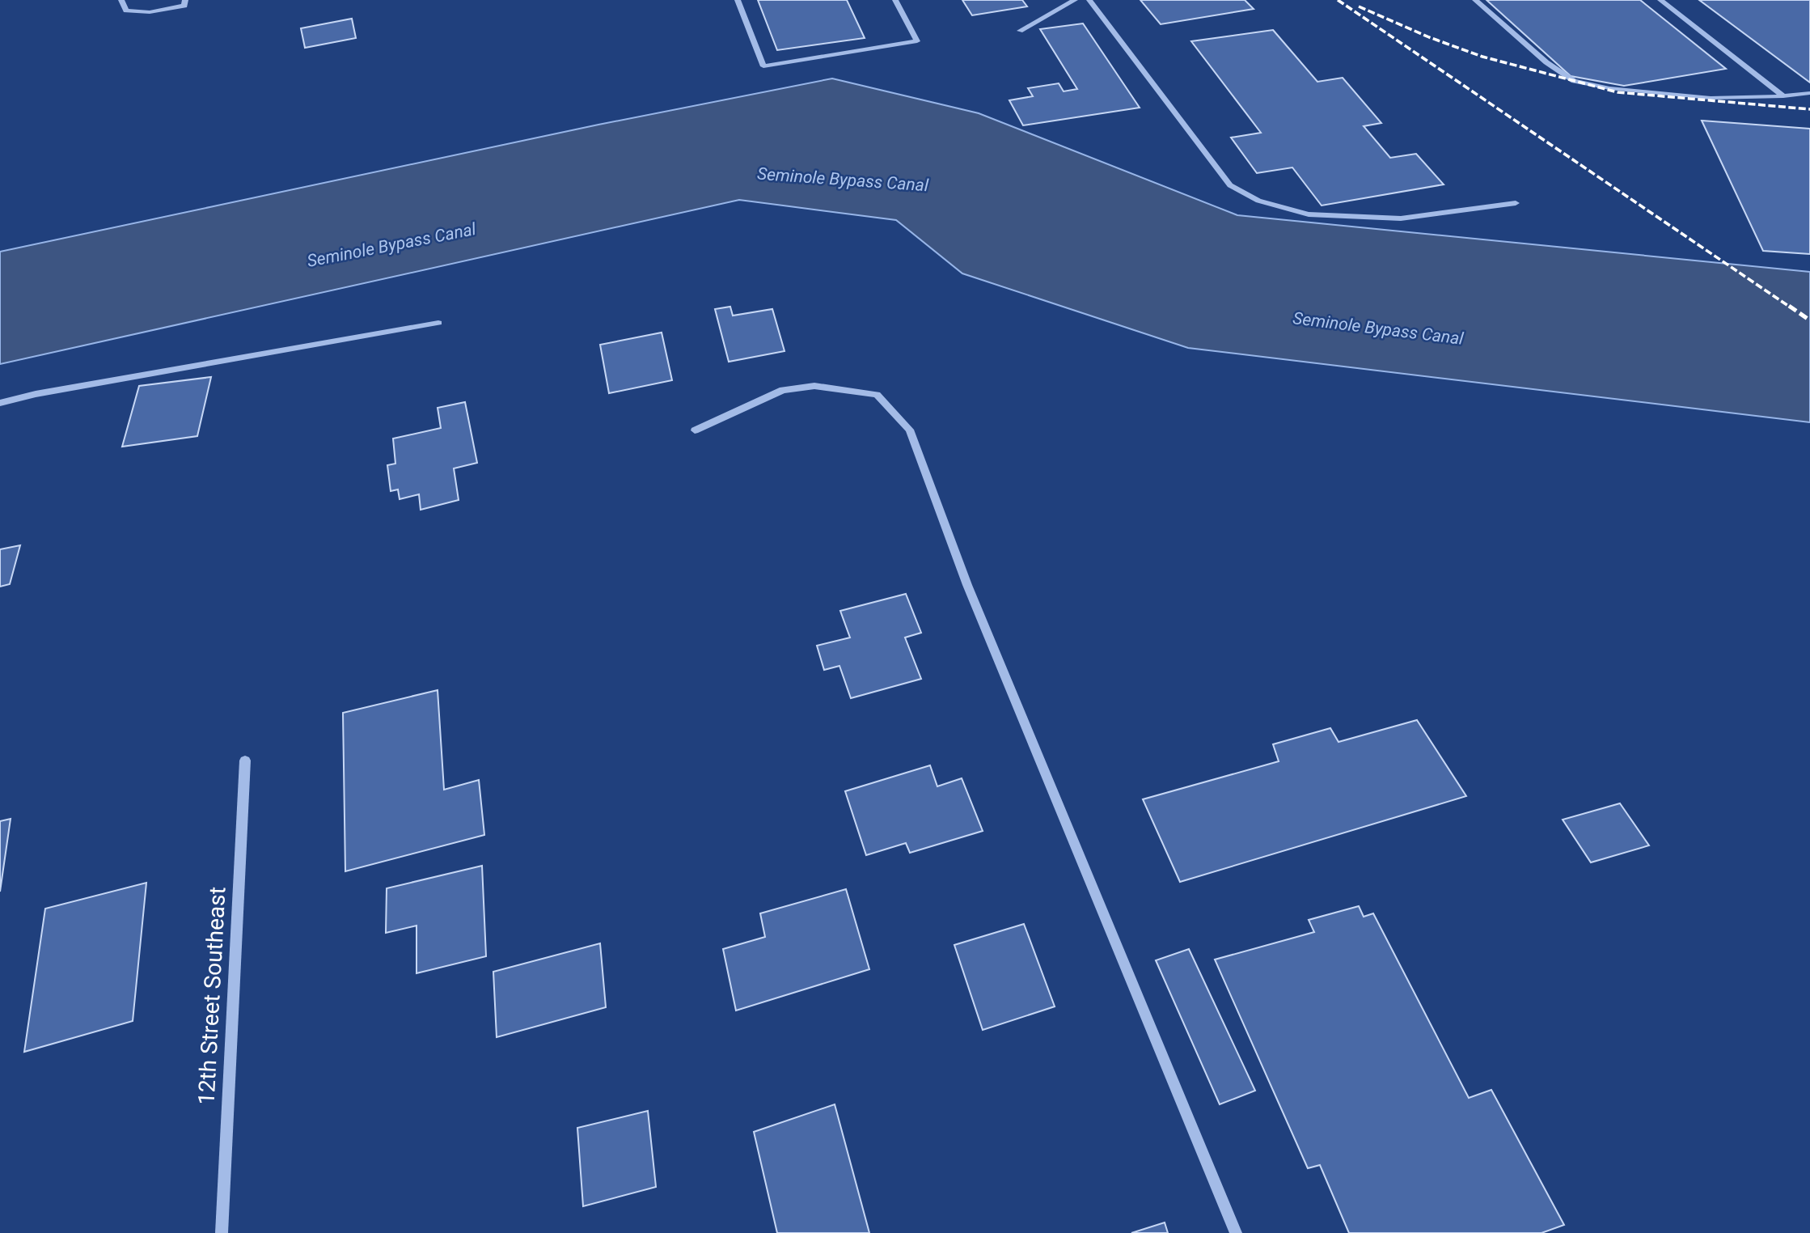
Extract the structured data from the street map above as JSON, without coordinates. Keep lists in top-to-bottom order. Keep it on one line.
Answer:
{"streets":{"street":["12th Street Southeast"]},"water":["Seminole Bypass Canal"]}
